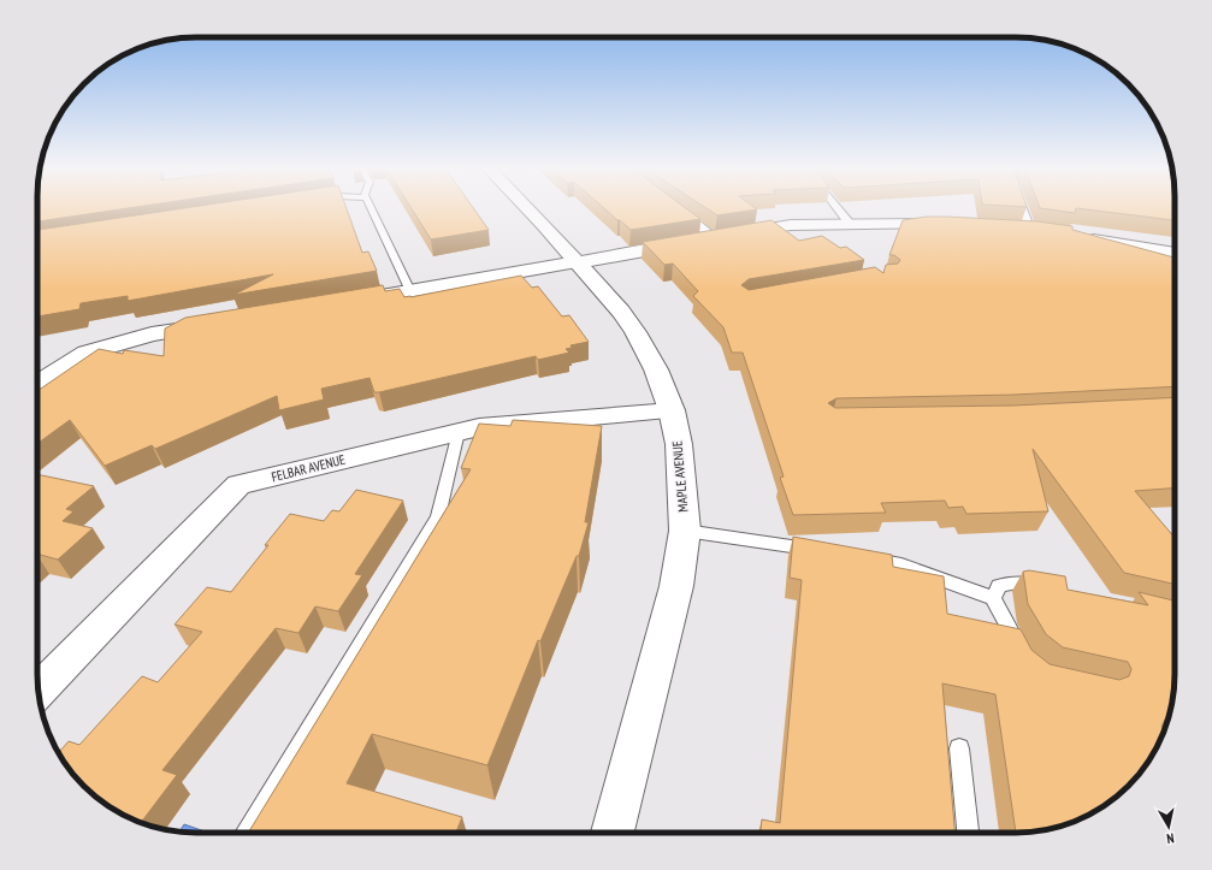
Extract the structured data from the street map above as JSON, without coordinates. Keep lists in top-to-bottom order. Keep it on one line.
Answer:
{"streets":{"street":["FELBAR AVENUE","MAPLE AVENUE"]},"crossings":[["FELBAR AVENUE","MAPLE AVENUE"]],"north":"bottom"}
